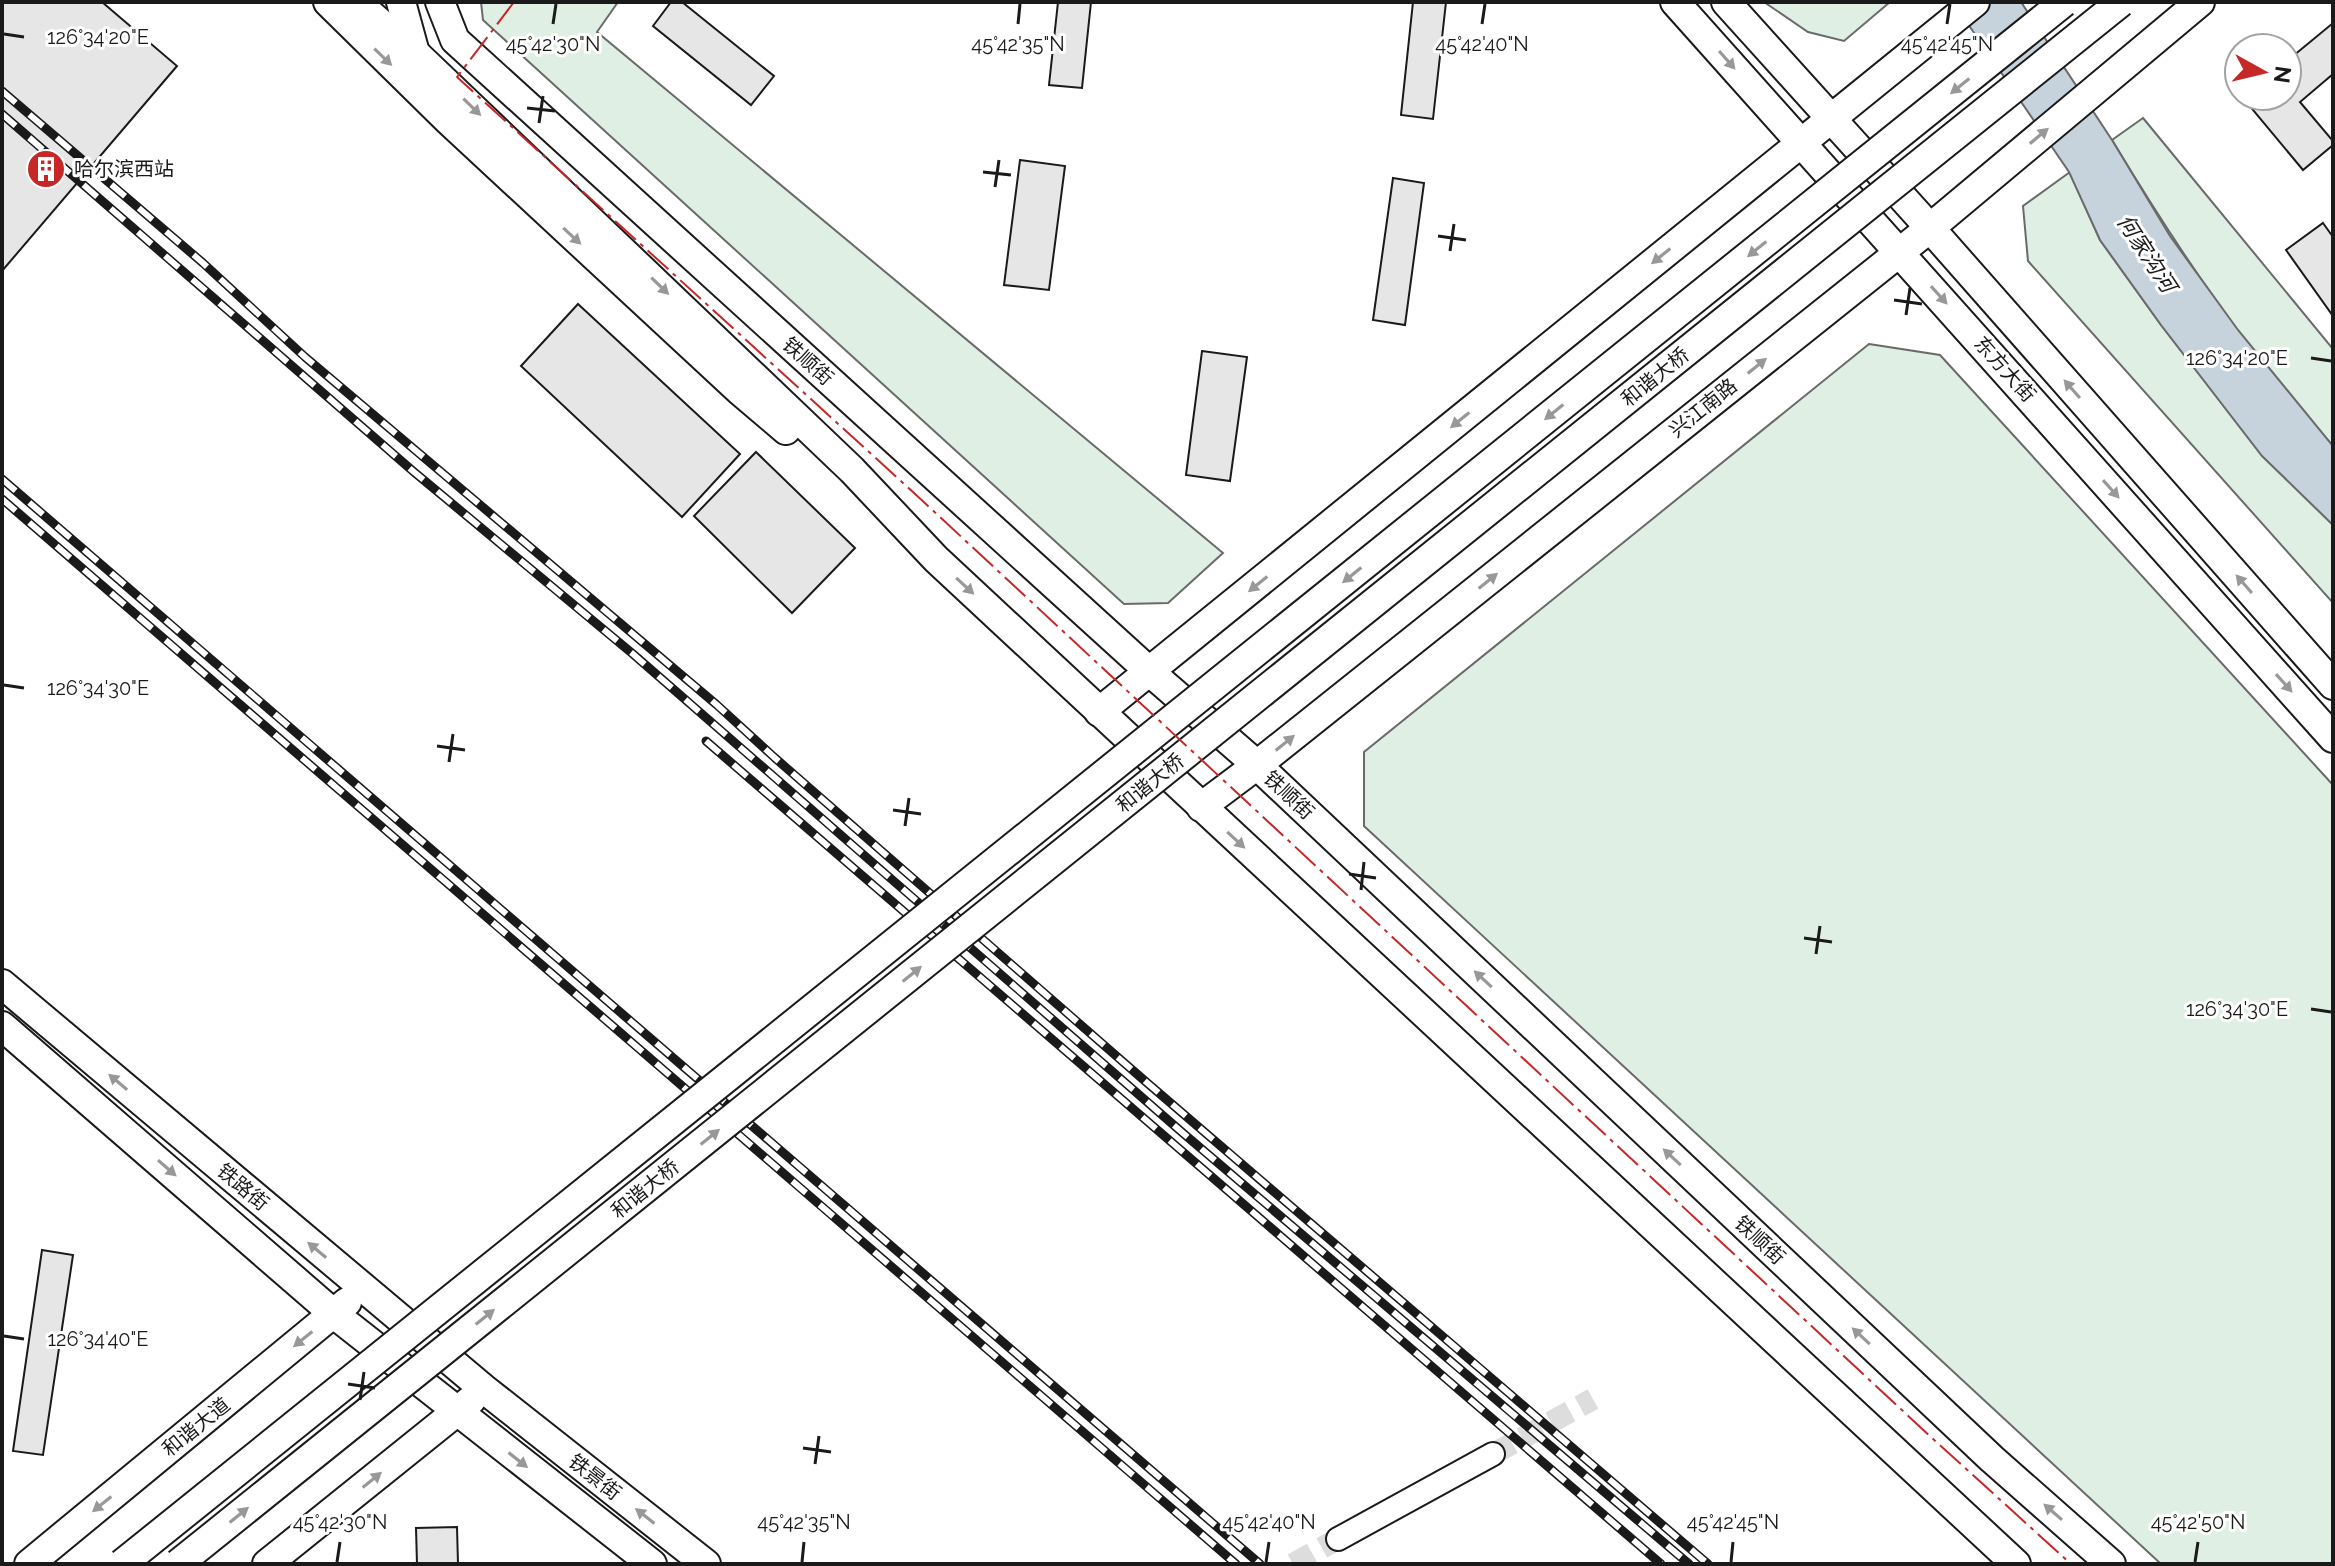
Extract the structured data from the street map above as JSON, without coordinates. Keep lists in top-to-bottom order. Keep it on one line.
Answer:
{"streets":{"main road":["铁顺街","东方大街","和谐大桥","兴江南路","铁路街","和谐大道","铁景街"]},"crossings":[["铁顺街","兴江南路"],["东方大街","兴江南路"],["铁路街","和谐大道"],["铁路街","铁景街"]],"water":["何家沟河"],"places":{"building":["哈尔滨西站"]},"north":"right","coordinates":["126°34'20\"E","45°42'30\"N","45°42'35\"N","45°42'40\"N","45°42'45\"N","126°34'30\"E","126°34'40\"E","45°42'50\"N"]}
